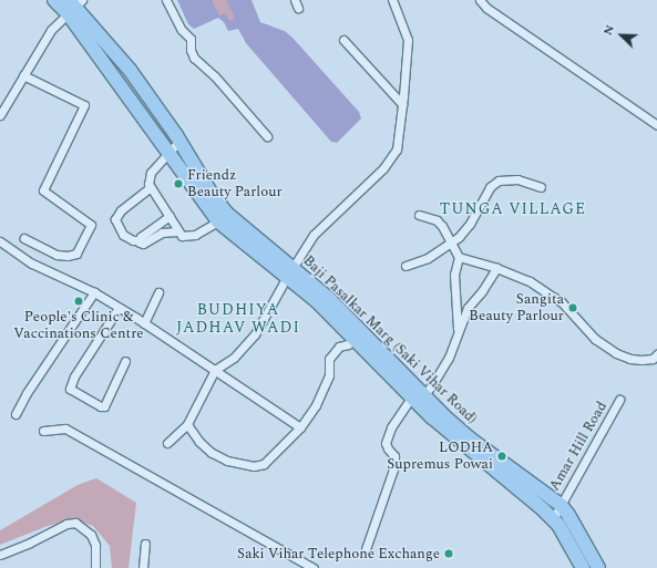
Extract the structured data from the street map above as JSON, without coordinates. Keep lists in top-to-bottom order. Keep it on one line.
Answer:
{"streets":{"main road":["Baji Pasalkar Marg (Saki Vihar Road)"],"street":["Amar Hill Road"]},"crossings":[["Baji Pasalkar Marg (Saki Vihar Road)","Amar Hill Road"]],"districts":["TUNGA VILLAGE","BUDHIYA JADHAV WADI"],"places":["Friendz Beauty Parlour","People's Clinic & Vaccinations Centre","Sangita Beauty Parlour","LODHA Supremus Powai","Saki Vihar Telephone Exchange"],"north":"top left"}
